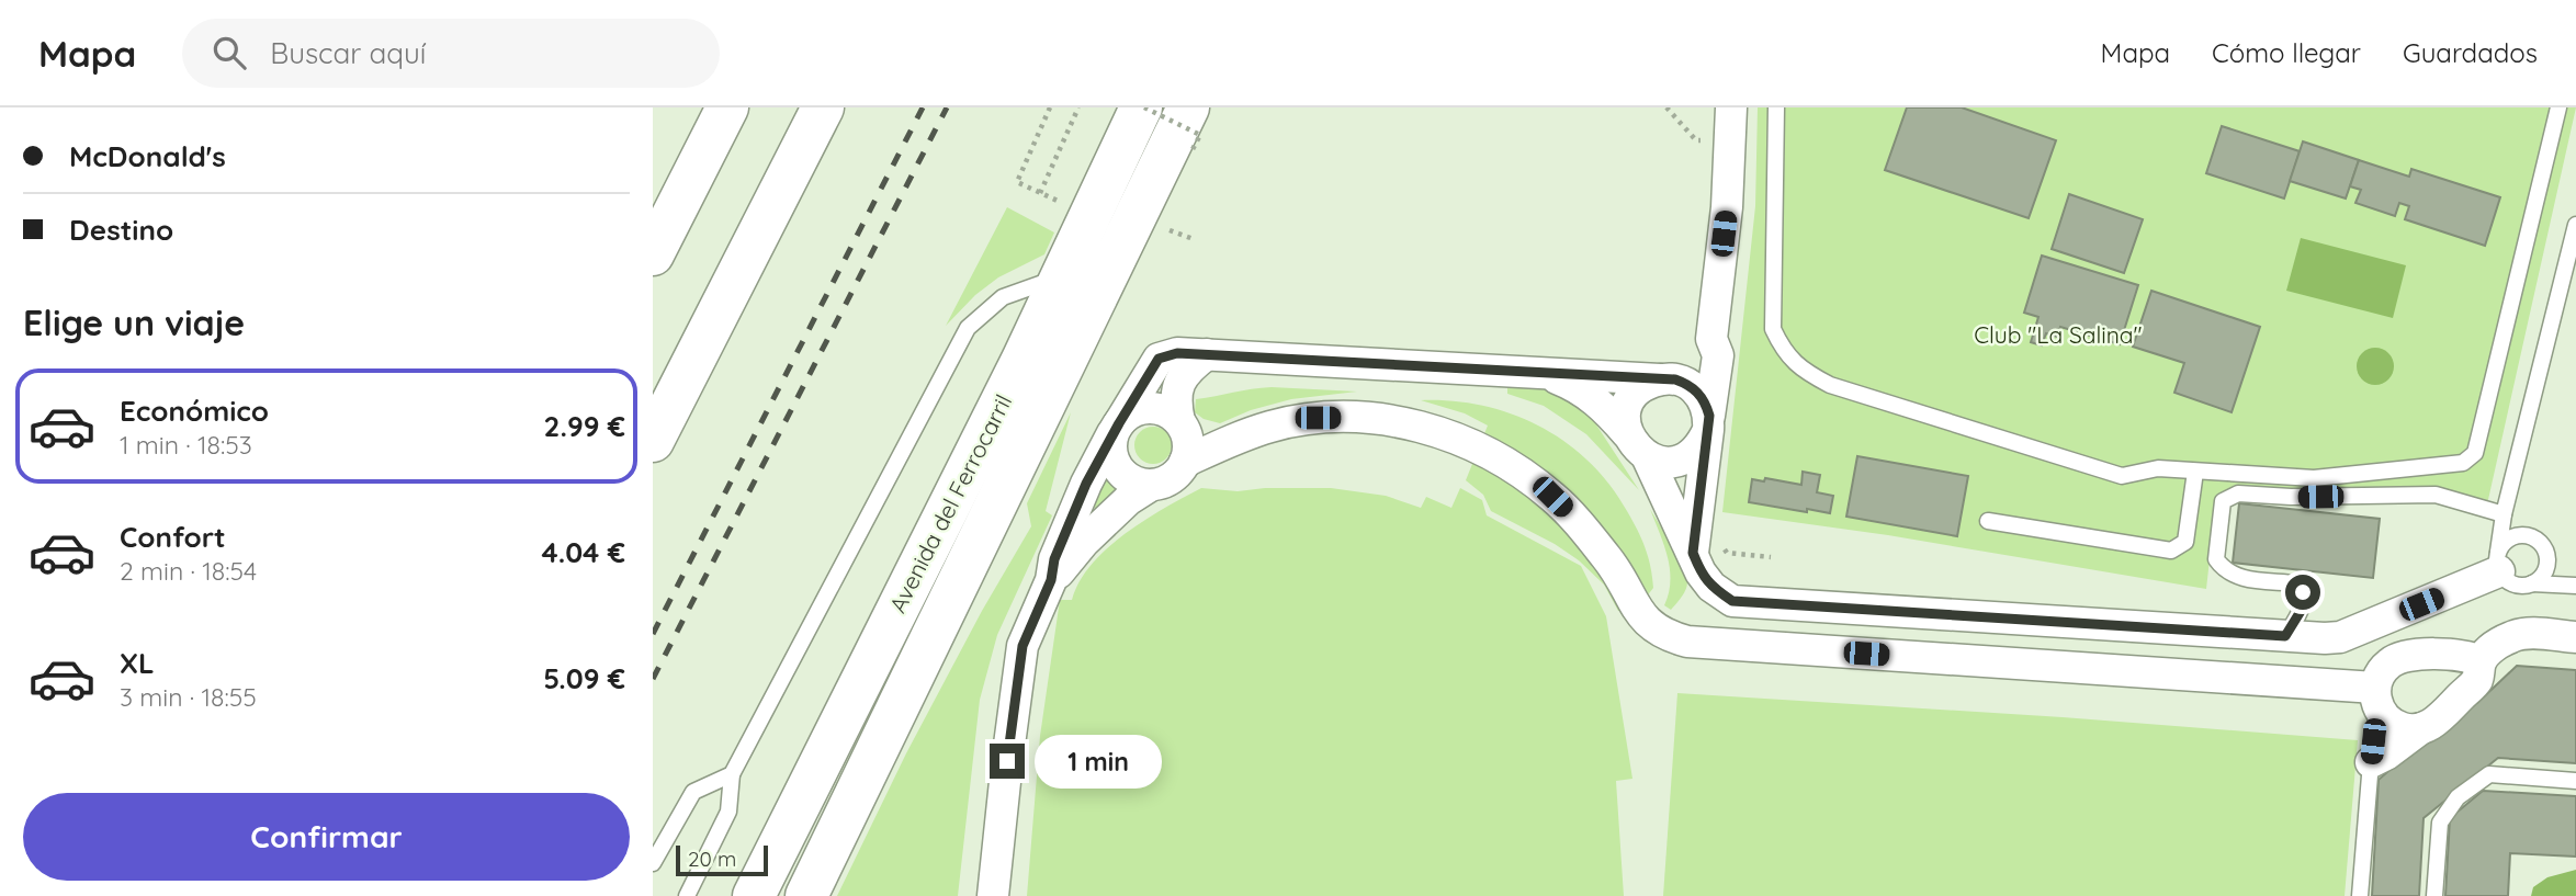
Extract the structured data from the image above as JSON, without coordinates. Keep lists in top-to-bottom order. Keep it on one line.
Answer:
{"streets":{"main road":["Avenida del Ferrocarril"]},"parks":["Club \"La Salina\""],"scale_bar":"20 m","page":{"header":"Mapa","search":"Buscar aquí","nav":["Mapa","Cómo llegar","Guardados"],"banner":["McDonald's","Destino"],"heading":"Elige un viaje","list":[{"name":"Económico","note":"1 min · 18:53","value":"2.99 €"},{"name":"Confort","note":"2 min · 18:54","value":"4.04 €"},{"name":"XL","note":"3 min · 18:55","value":"5.09 €"}],"bubble":"1 min","buttons":"Confirmar","scale":"20 m"}}
